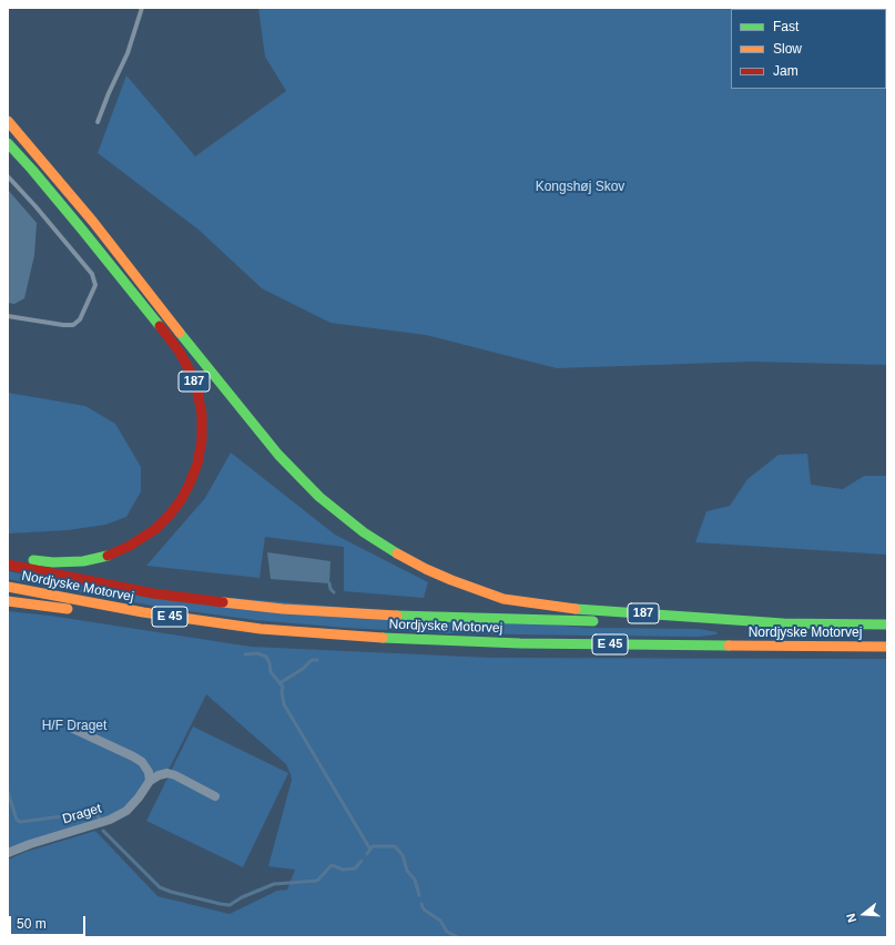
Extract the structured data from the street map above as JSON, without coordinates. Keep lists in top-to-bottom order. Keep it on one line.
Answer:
{"streets":{"highway":["187","Nordjyske Motorvej","E 45"],"street":["Draget"]},"crossings":[["187","Nordjyske Motorvej"]],"parks":["Kongshøj Skov","H/F Draget"],"legend":["Fast","Slow","Jam"],"scale_bar":"50 m","north":"left"}
